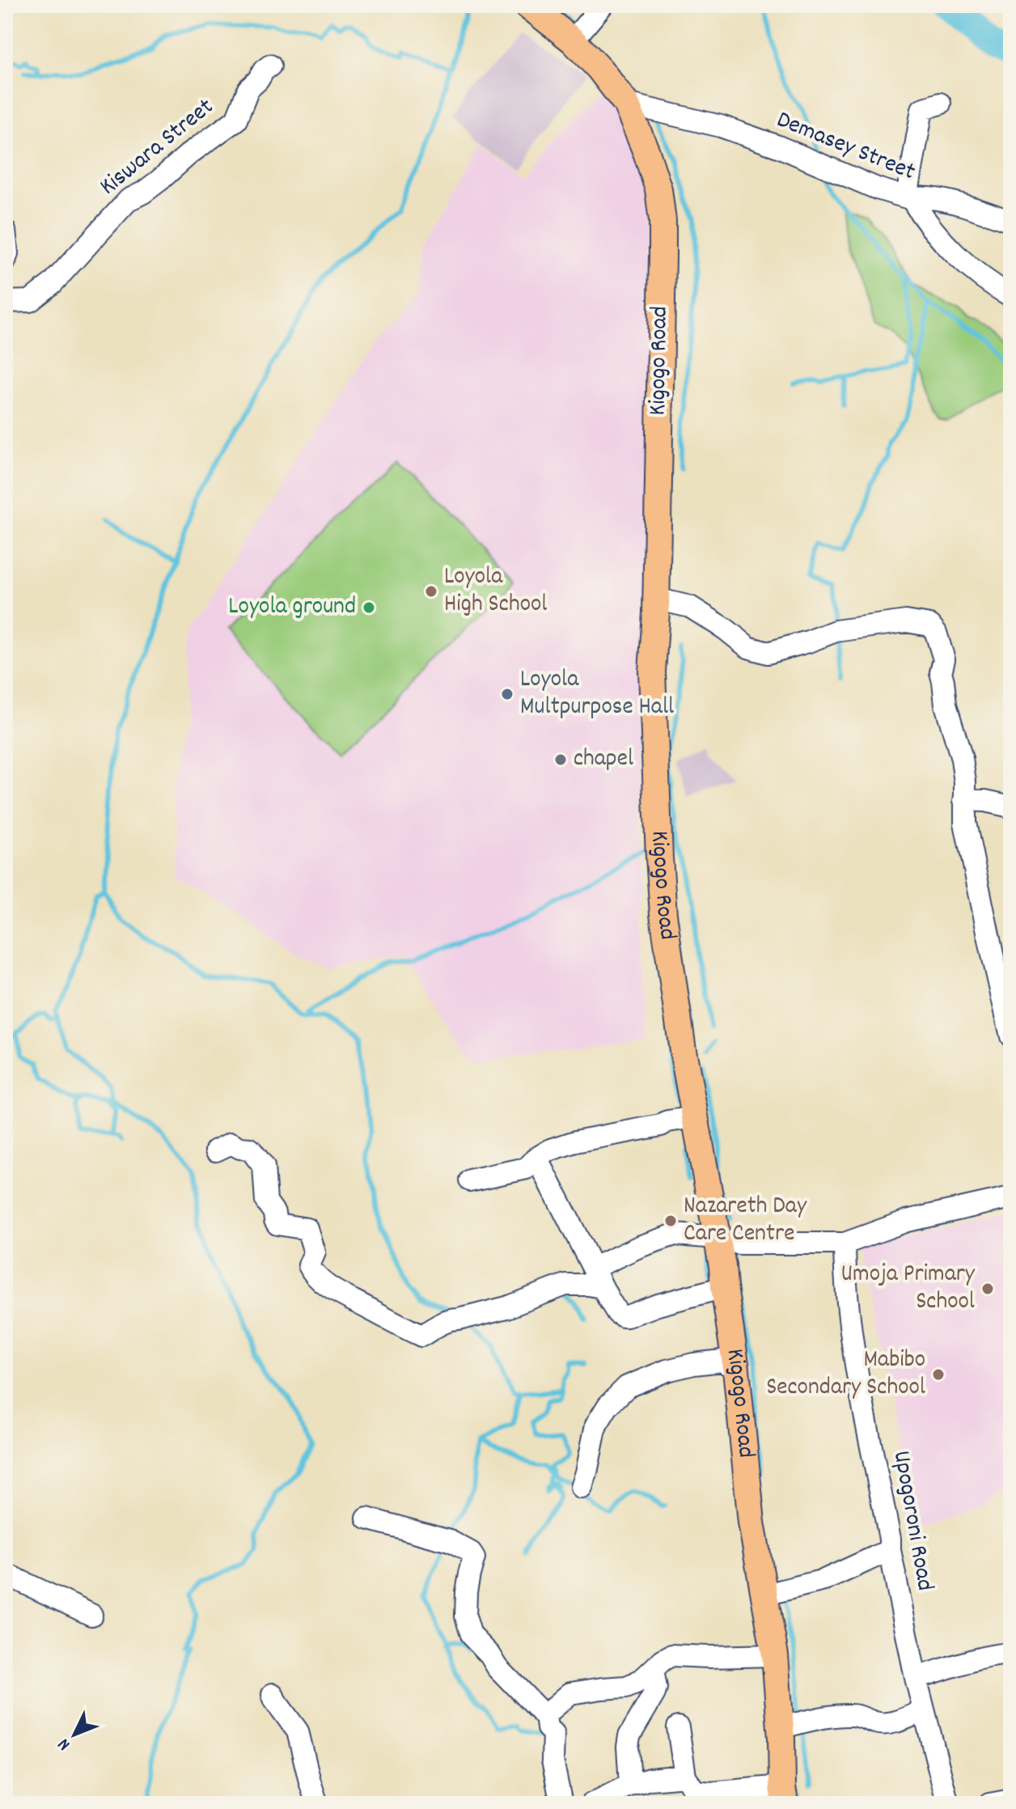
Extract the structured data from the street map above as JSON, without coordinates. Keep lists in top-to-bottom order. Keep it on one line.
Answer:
{"streets":{"main road":["Kigogo Road"],"street":["Demasey Street","Kiswara Street","Upogoroni Road"]},"crossings":[["Demasey Street","Kigogo Road"]],"places":["Loyola High School","Loyola ground","Loyola Multpurpose Hall","chapel","Nazareth Day Care Centre","Umoja Primary School","Mabibo Secondary School"],"north":"bottom left"}
